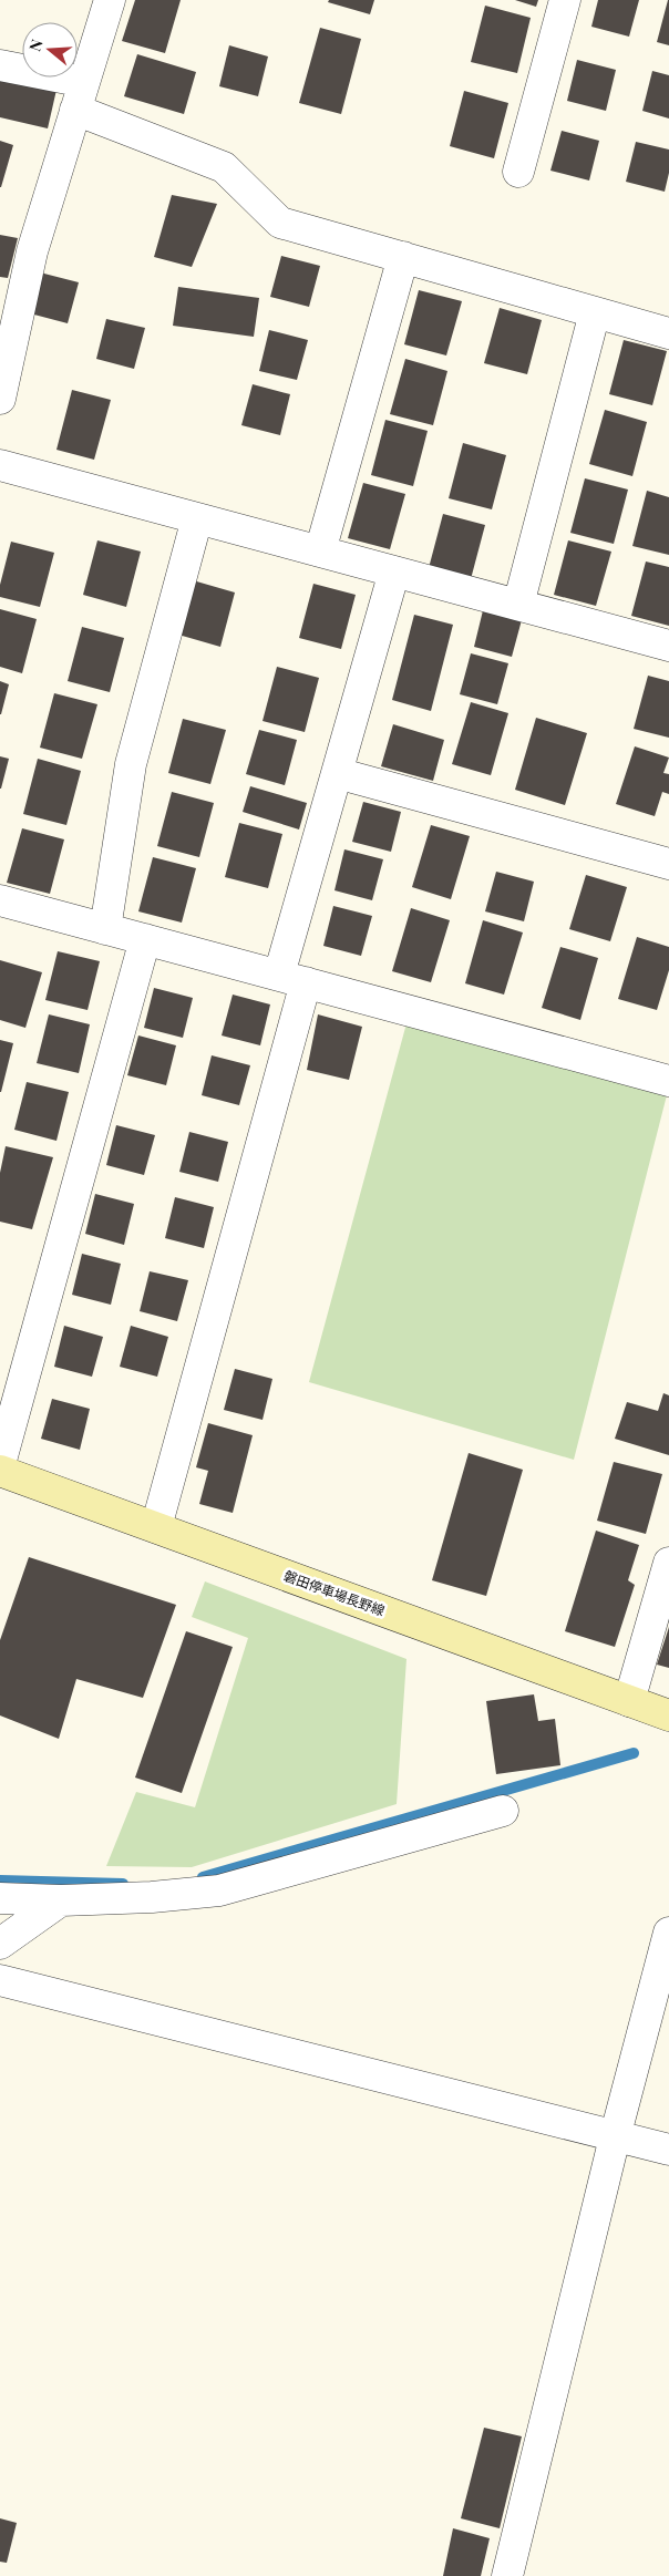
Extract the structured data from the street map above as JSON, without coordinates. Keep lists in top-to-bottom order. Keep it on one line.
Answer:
{"streets":{"main road":["磐田停車場長野線"]},"north":"left"}
